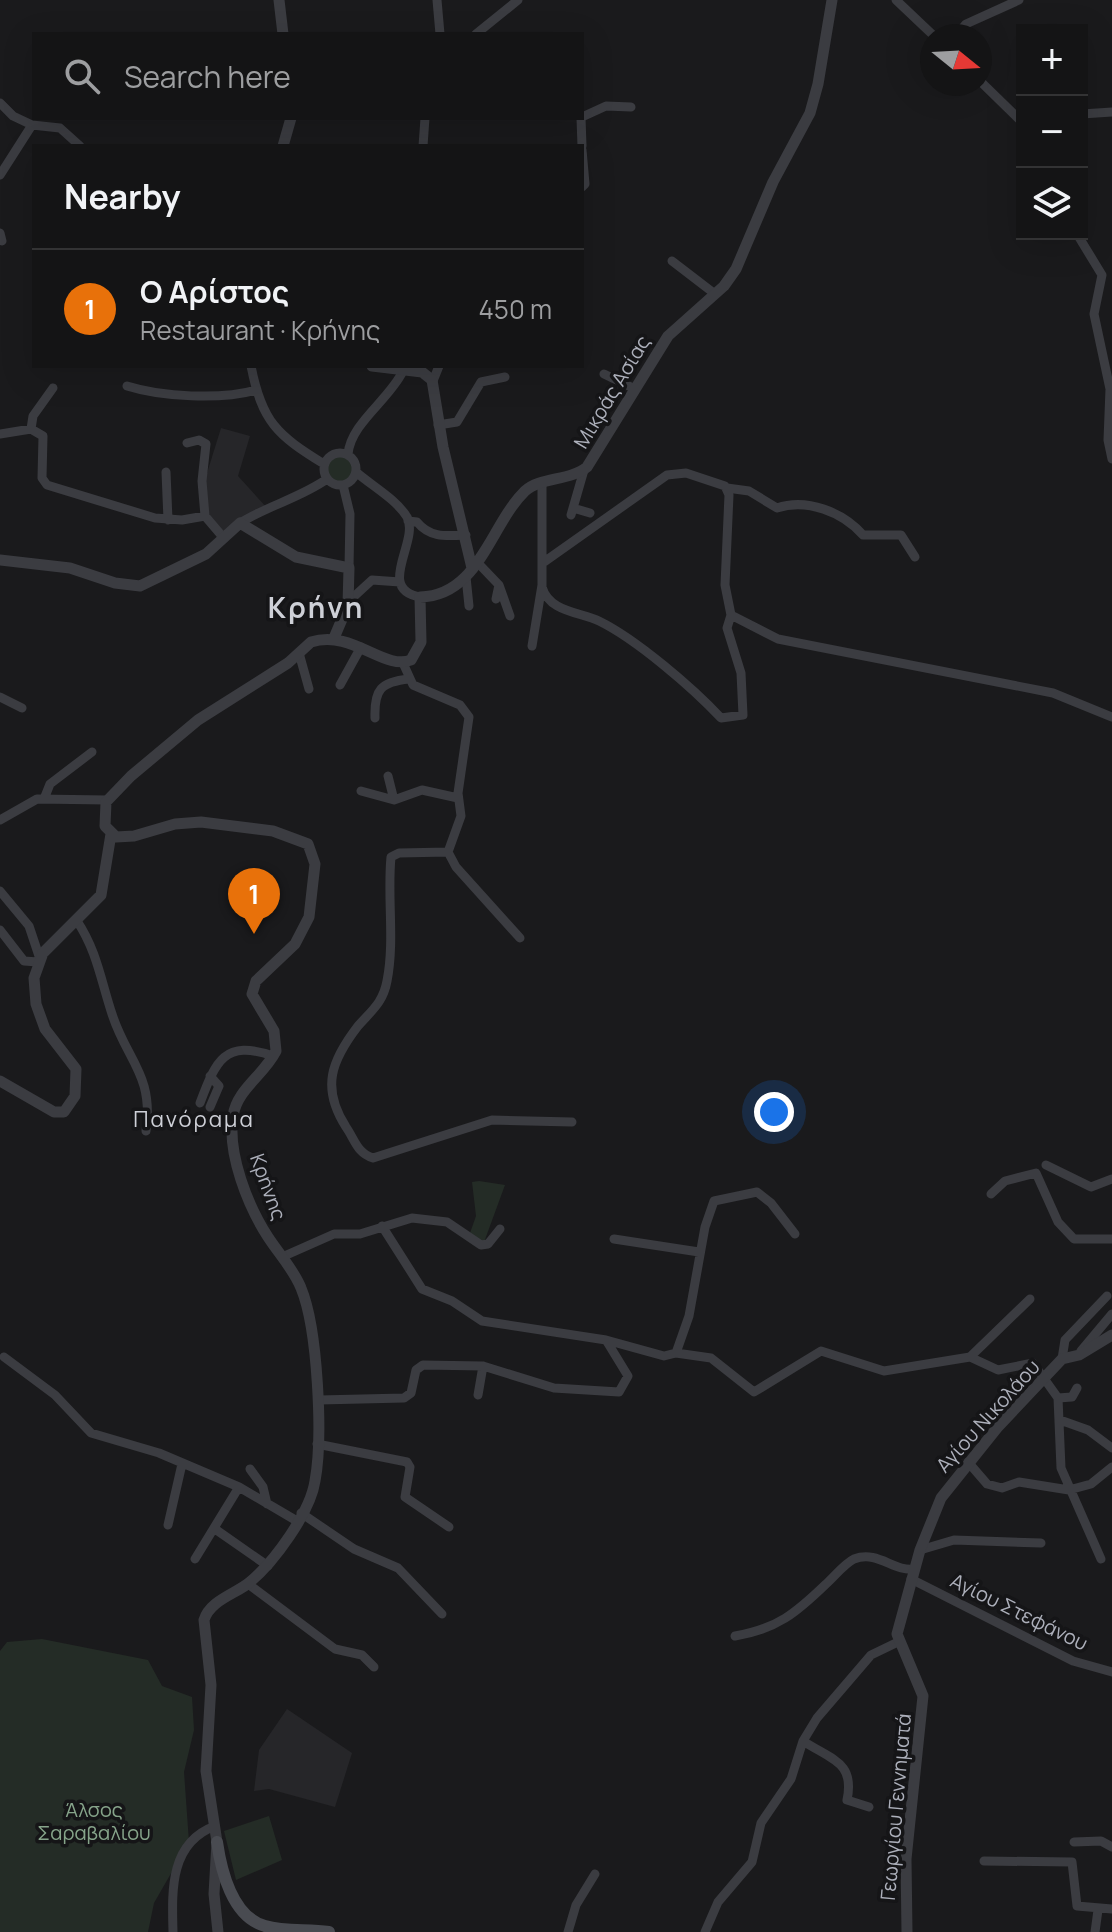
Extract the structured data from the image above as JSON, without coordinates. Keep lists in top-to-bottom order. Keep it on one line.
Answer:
{"streets":{"street":["Μικράς Ασίας","Κρήνης","Αγίου Νικολάου","Αγίου Στεφάνου","Γεωργίου Γεννηματά"]},"crossings":[["Αγίου Νικολάου","Αγίου Στεφάνου"],["Αγίου Νικολάου","Γεωργίου Γεννηματά"]],"districts":["Κρήνη","Πανόραμα"],"parks":["Άλσος Σαραβαλίου"],"north":"right","page":{"map_buttons":["+","−"],"search":"Search here","heading":"Nearby","list":[{"mark":"1","name":"Ο Αρίστος","note":"Restaurant · Κρήνης","value":"450 m"}],"pins":"1"}}
